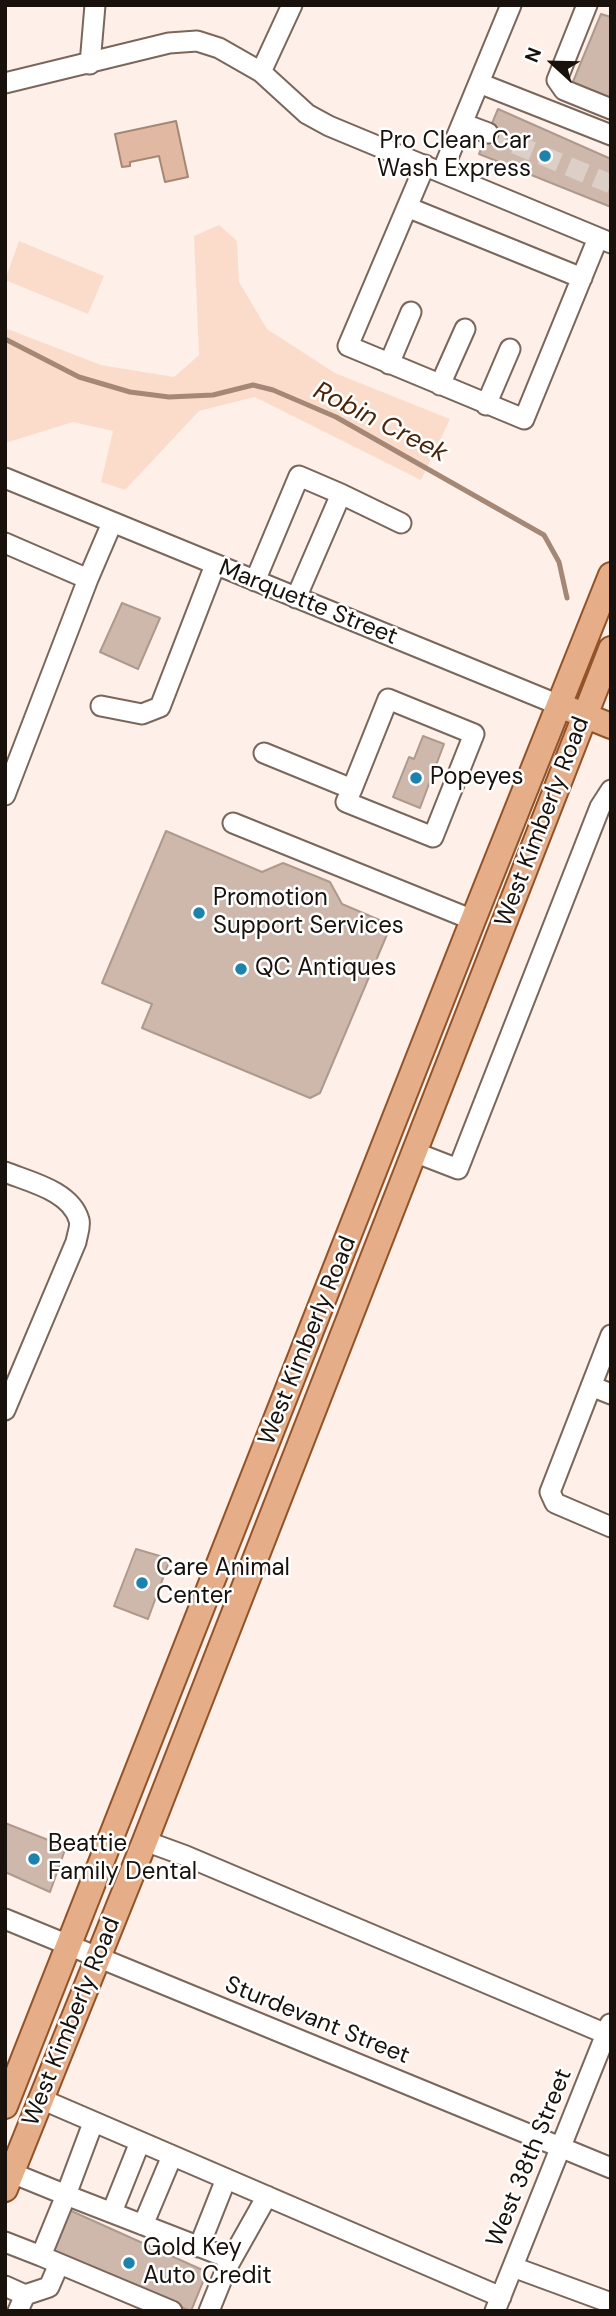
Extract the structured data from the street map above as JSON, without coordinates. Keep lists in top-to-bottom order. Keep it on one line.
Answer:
{"streets":{"main road":["Marquette Street","West Kimberly Road"],"street":["Sturdevant Street","West 38th Street"]},"crossings":[["Marquette Street","West Kimberly Road"],["West Kimberly Road","Sturdevant Street"],["Sturdevant Street","West 38th Street"]],"water":["Robin Creek"],"places":["Pro Clean Car Wash Express","Popeyes","Promotion Support Services","QC Antiques","Care Animal Center","Beattie Family Dental","Gold Key Auto Credit"],"north":"left"}
